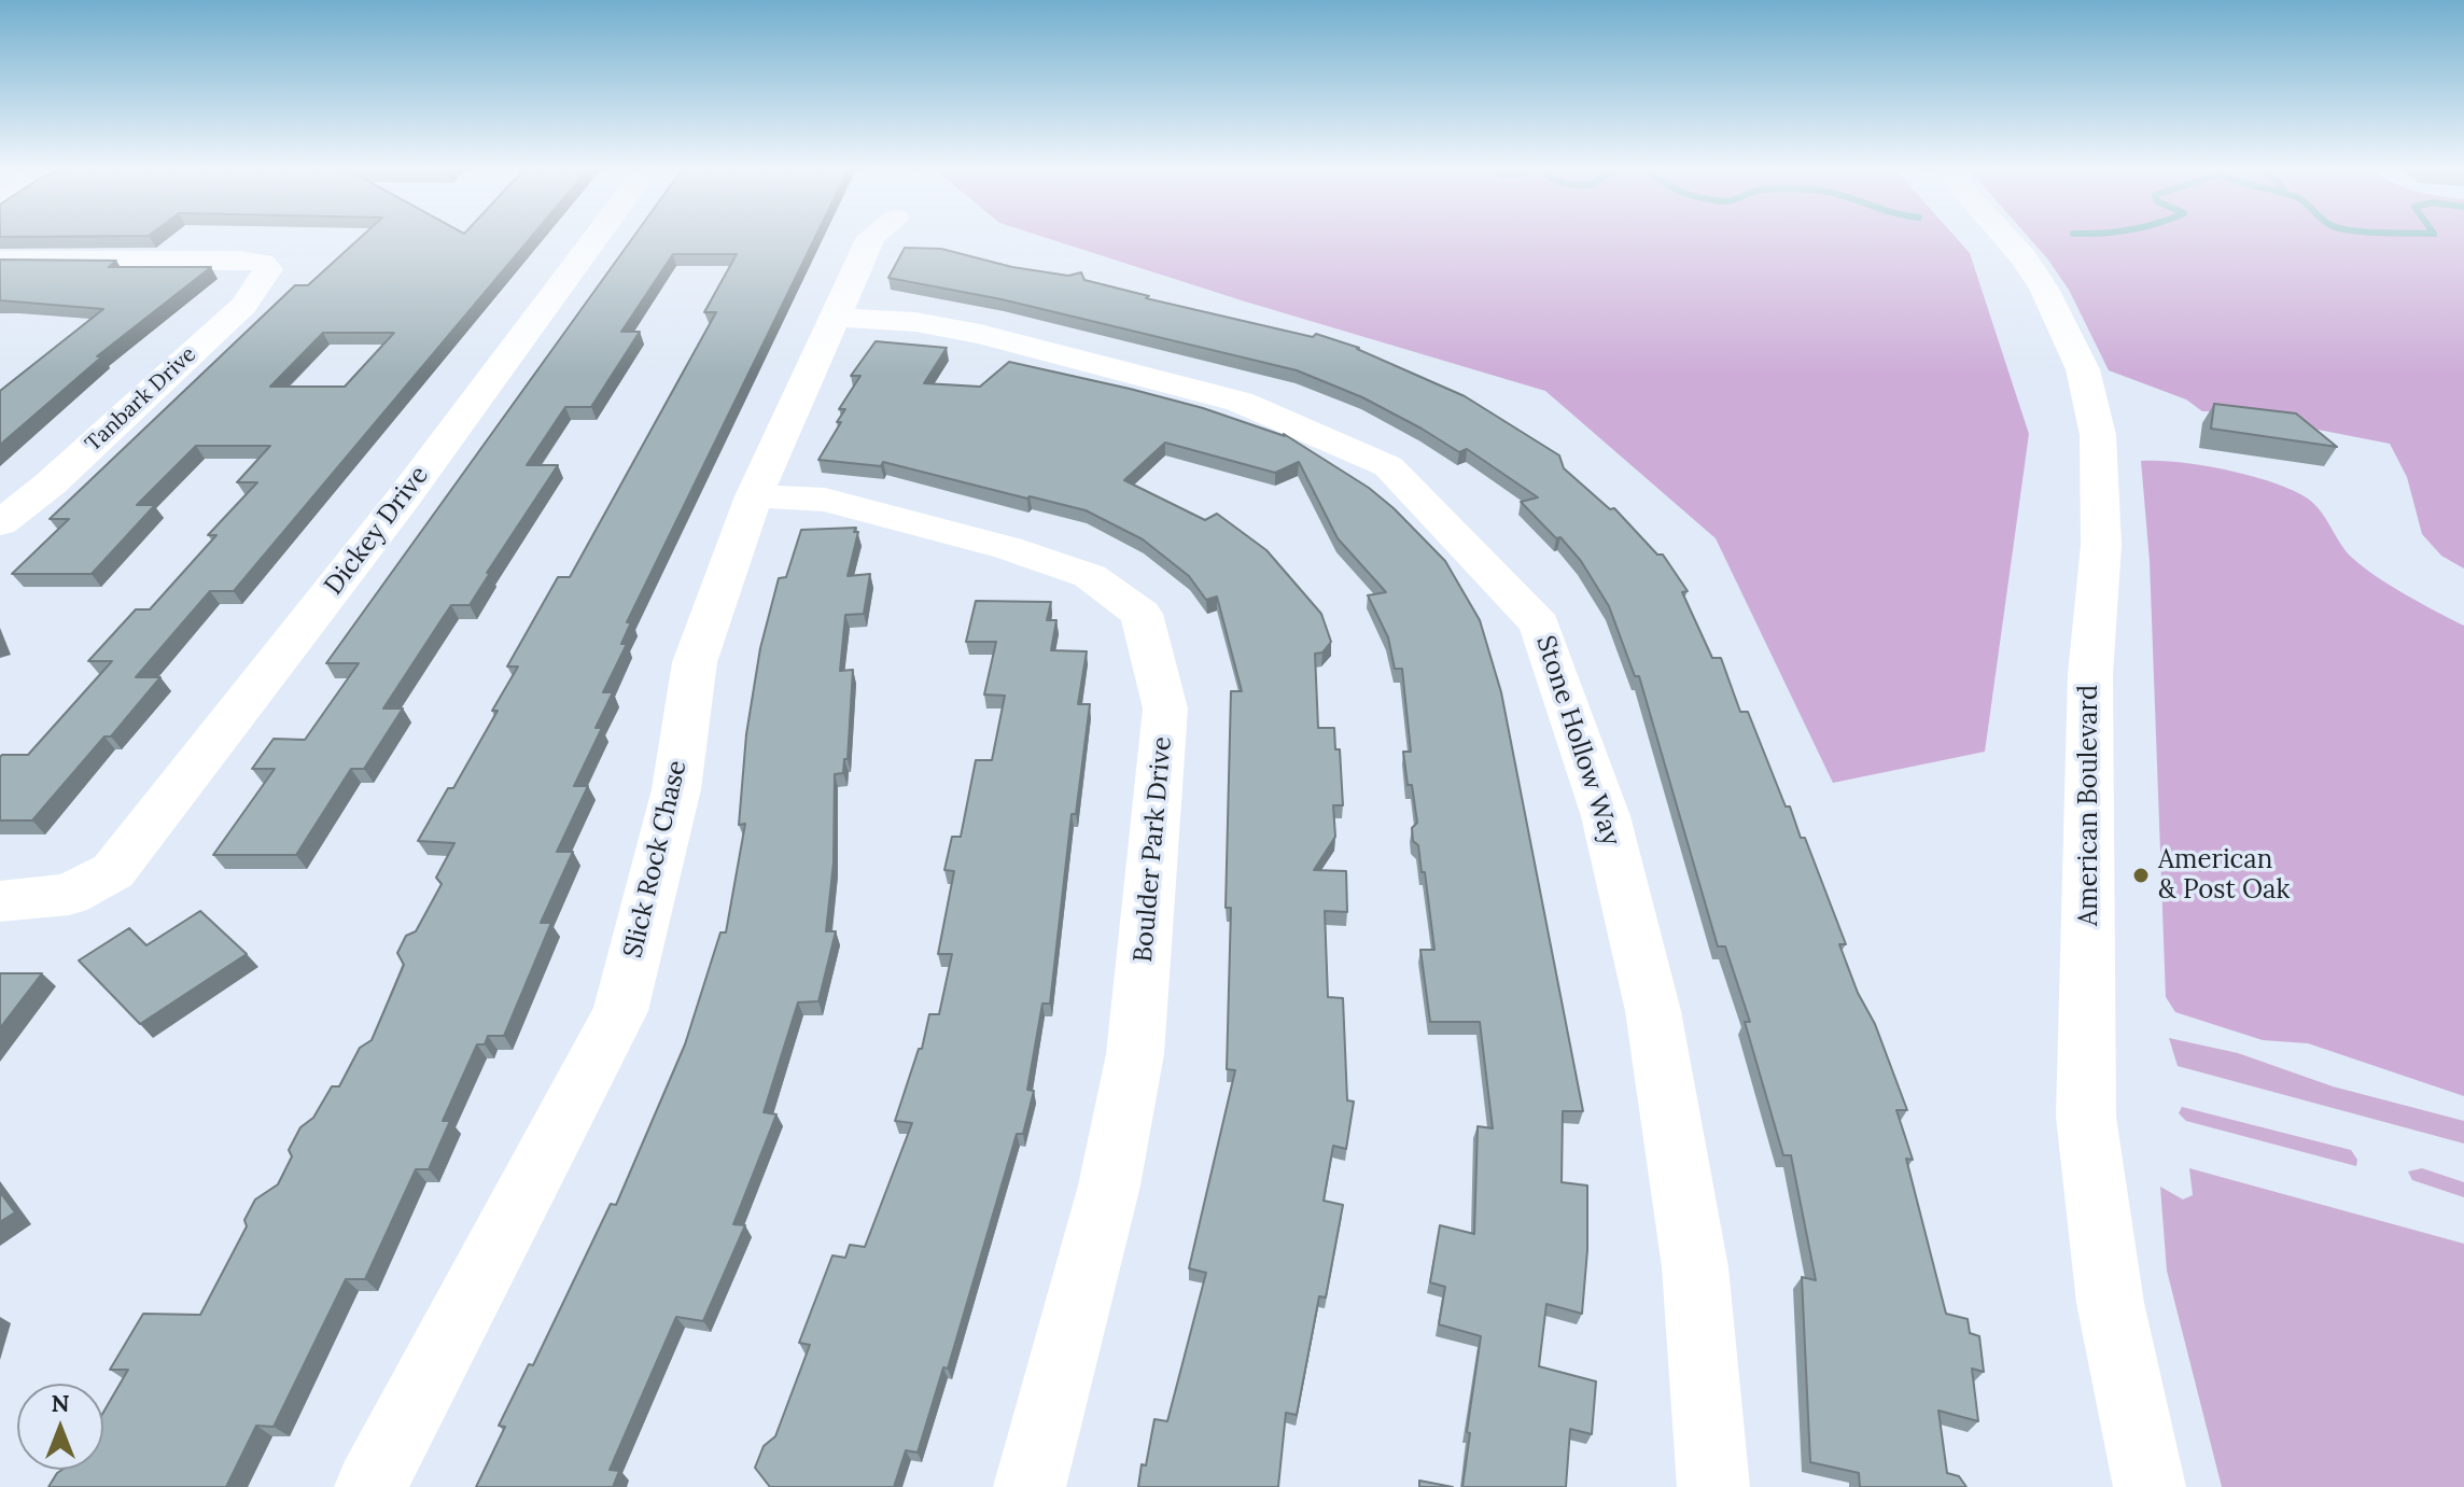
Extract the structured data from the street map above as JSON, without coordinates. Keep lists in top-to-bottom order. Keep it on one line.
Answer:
{"streets":{"street":["Tanbark Drive","Dickey Drive","Stone Hollow Way","American Boulevard","Boulder Park Drive","Slick Rock Chase"]},"crossings":[["Stone Hollow Way","Slick Rock Chase"],["Boulder Park Drive","Slick Rock Chase"]],"places":["American & Post Oak"],"north":"top"}
